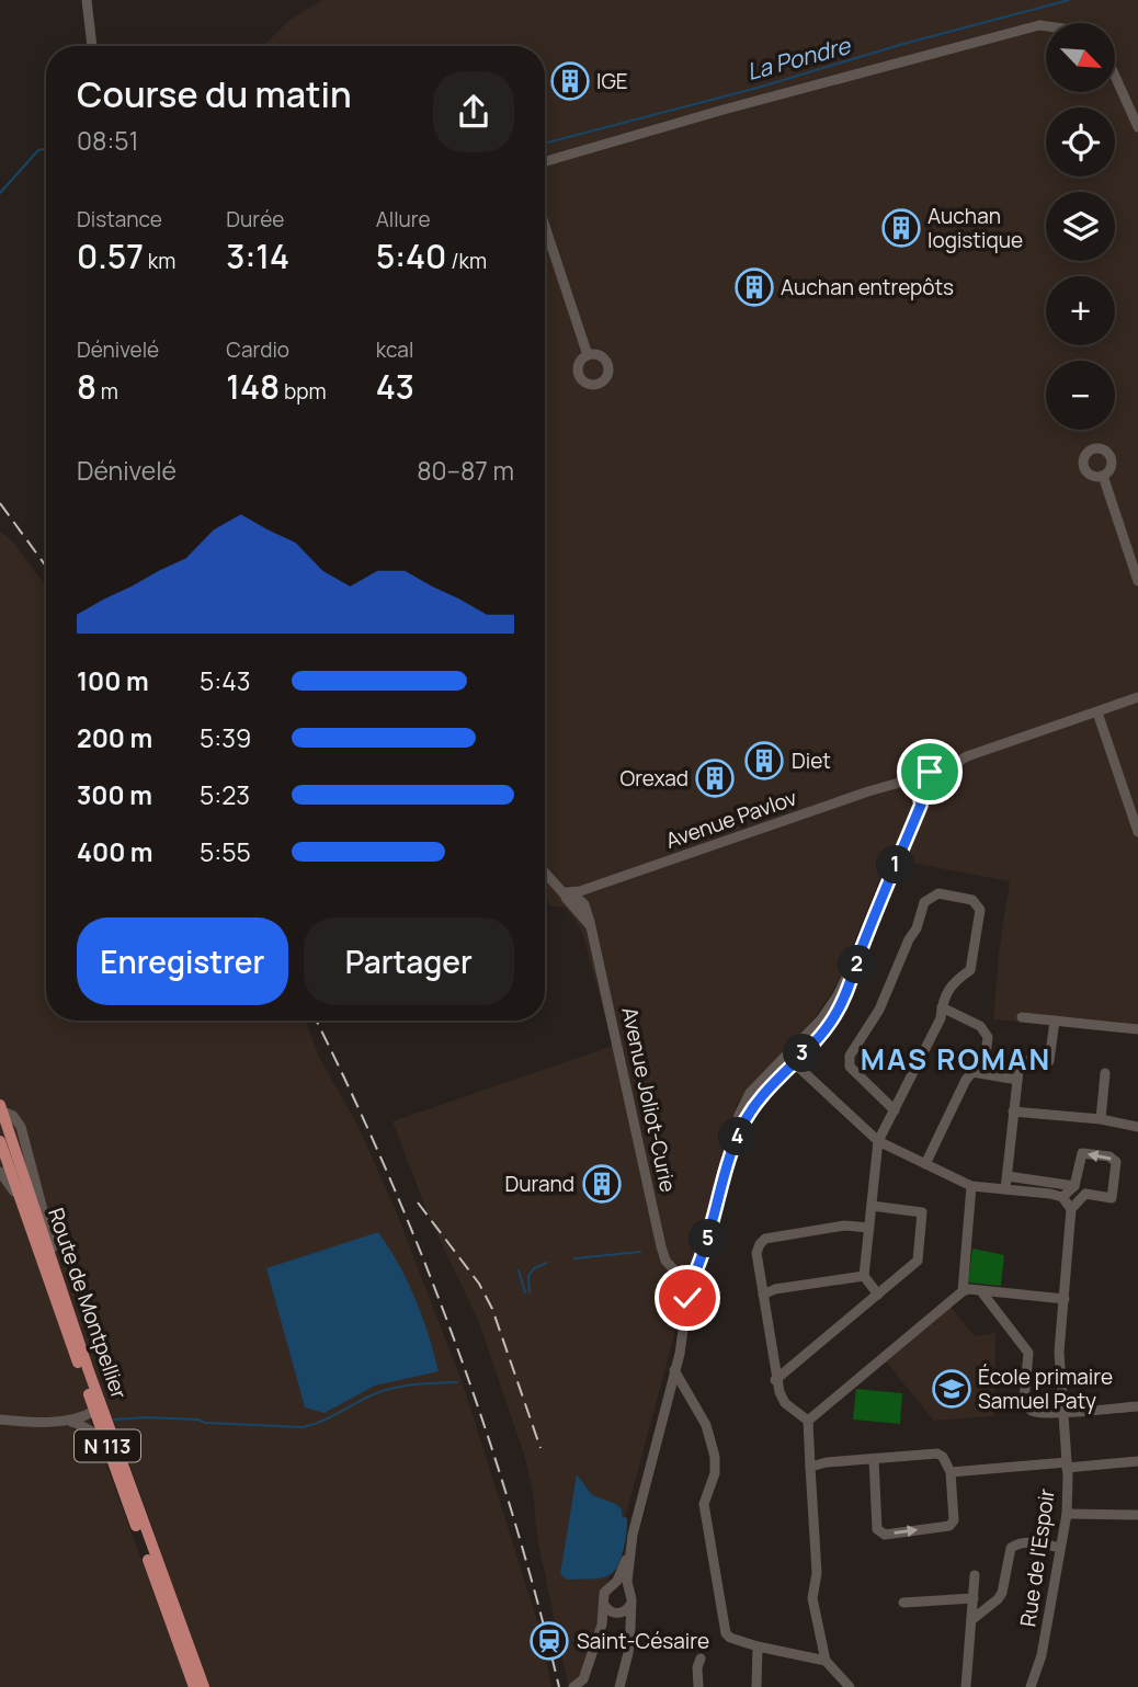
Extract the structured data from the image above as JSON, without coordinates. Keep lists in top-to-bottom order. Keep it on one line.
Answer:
{"streets":{"main road":["Route de Montpellier","N 113"],"street":["Avenue Pavlov","Avenue Joliot-Curie","Rue de l'Espoir"]},"crossings":[["Avenue Pavlov","Avenue Joliot-Curie"]],"districts":["MAS ROMAN"],"water":["La Pondre"],"places":{"building":["IGE","Auchan logistique","Auchan entrepôts","Diet","Orexad","Durand"],"school or university":["École primaire Samuel Paty"],"station":["Saint-Césaire"]},"north":"bottom right","page":{"map_buttons":["+","−"],"heading":["Course du matin","08:51"],"stats":[["Distance","0.57 km"],["Durée","3:14"],["Allure","5:40 /km"],["Dénivelé","8 m"],["Cardio","148 bpm"],["kcal","43"]],"chart":["Dénivelé","80–87 m"],"list":[{"name":"100 m","note":"5:43"},{"name":"200 m","note":"5:39"},{"name":"300 m","note":"5:23"},{"name":"400 m","note":"5:55"}],"pins":["1","2","3","4","5"],"buttons":["Enregistrer","Partager"]}}
